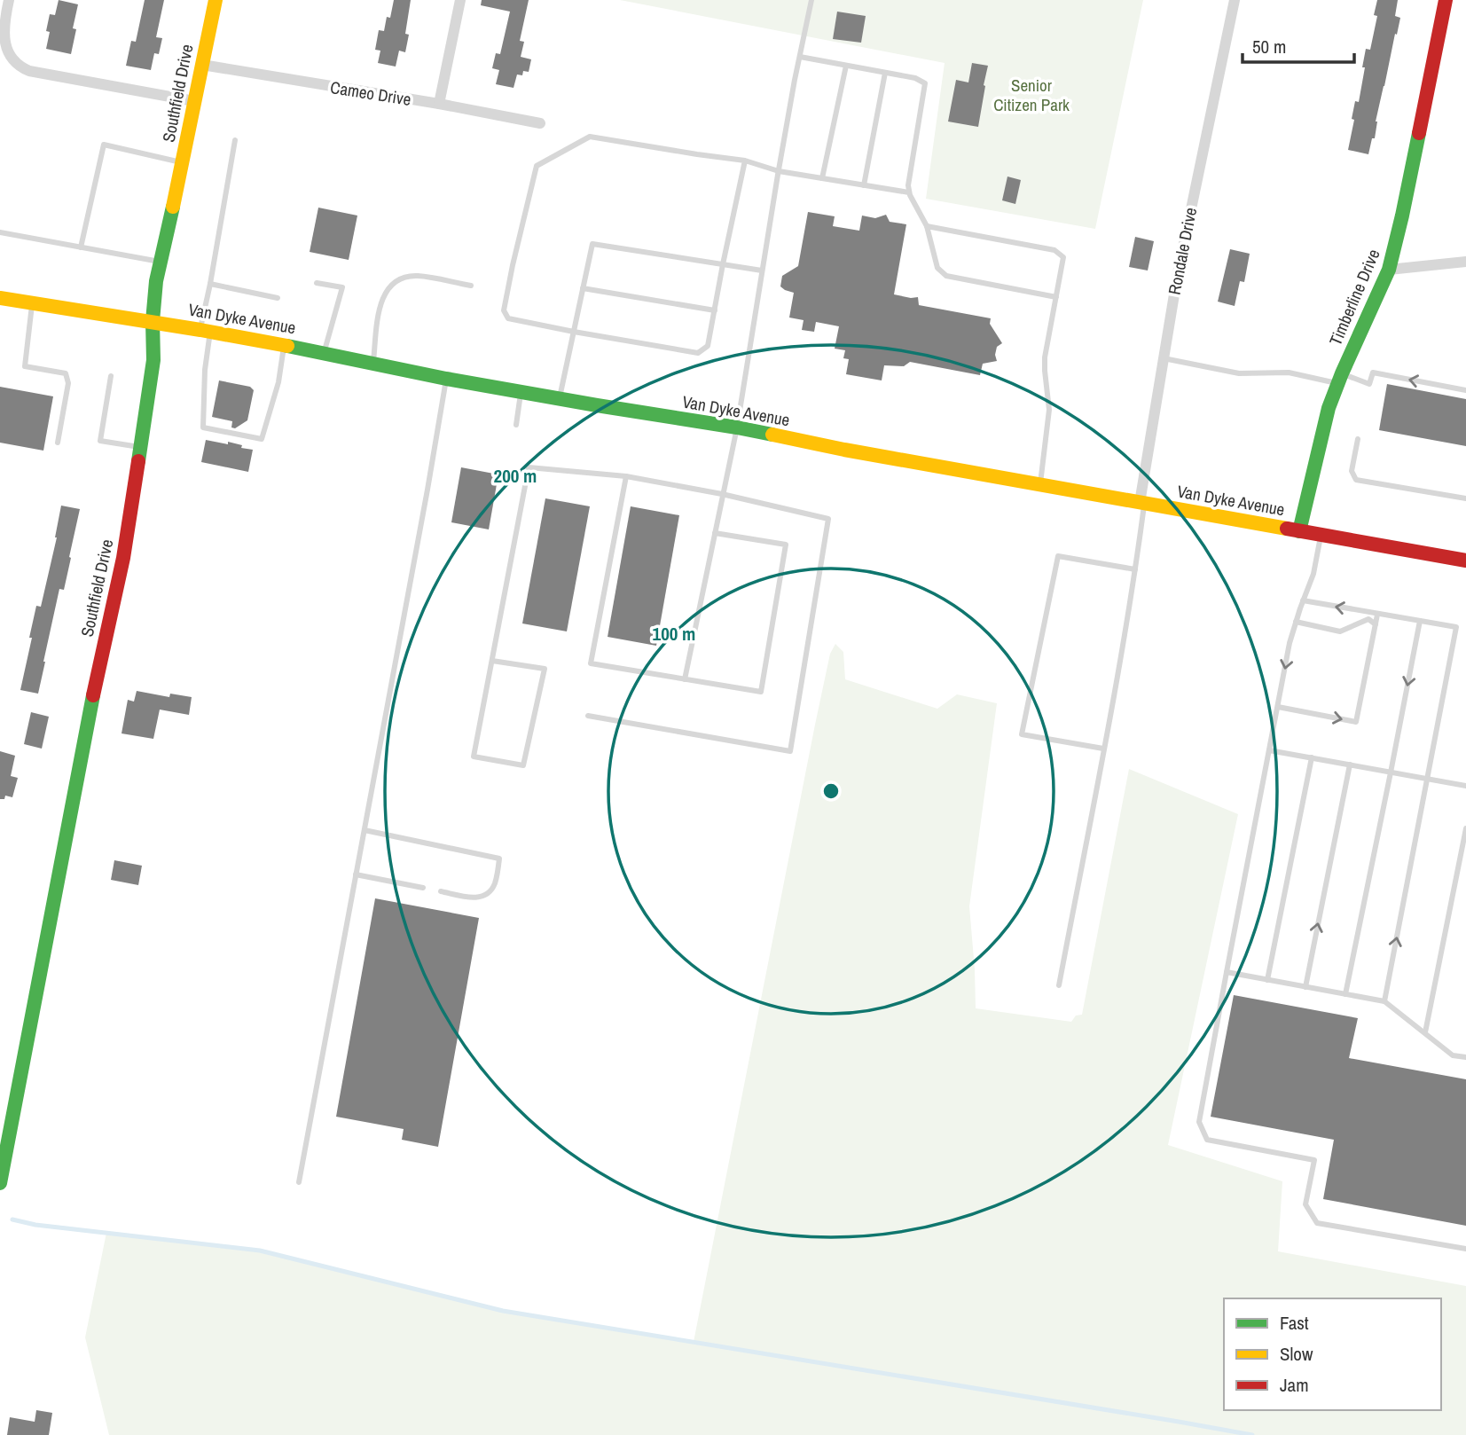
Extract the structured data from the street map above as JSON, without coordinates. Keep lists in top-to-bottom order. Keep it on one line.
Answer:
{"streets":{"street":["Southfield Drive","Cameo Drive","Rondale Drive","Timberline Drive","Van Dyke Avenue"]},"crossings":[["Southfield Drive","Cameo Drive"],["Southfield Drive","Van Dyke Avenue"],["Rondale Drive","Van Dyke Avenue"],["Timberline Drive","Van Dyke Avenue"]],"parks":["Senior Citizen Park"],"legend":["Fast","Slow","Jam"],"scale_bar":"50 m","rings":["200 m","100 m"]}
